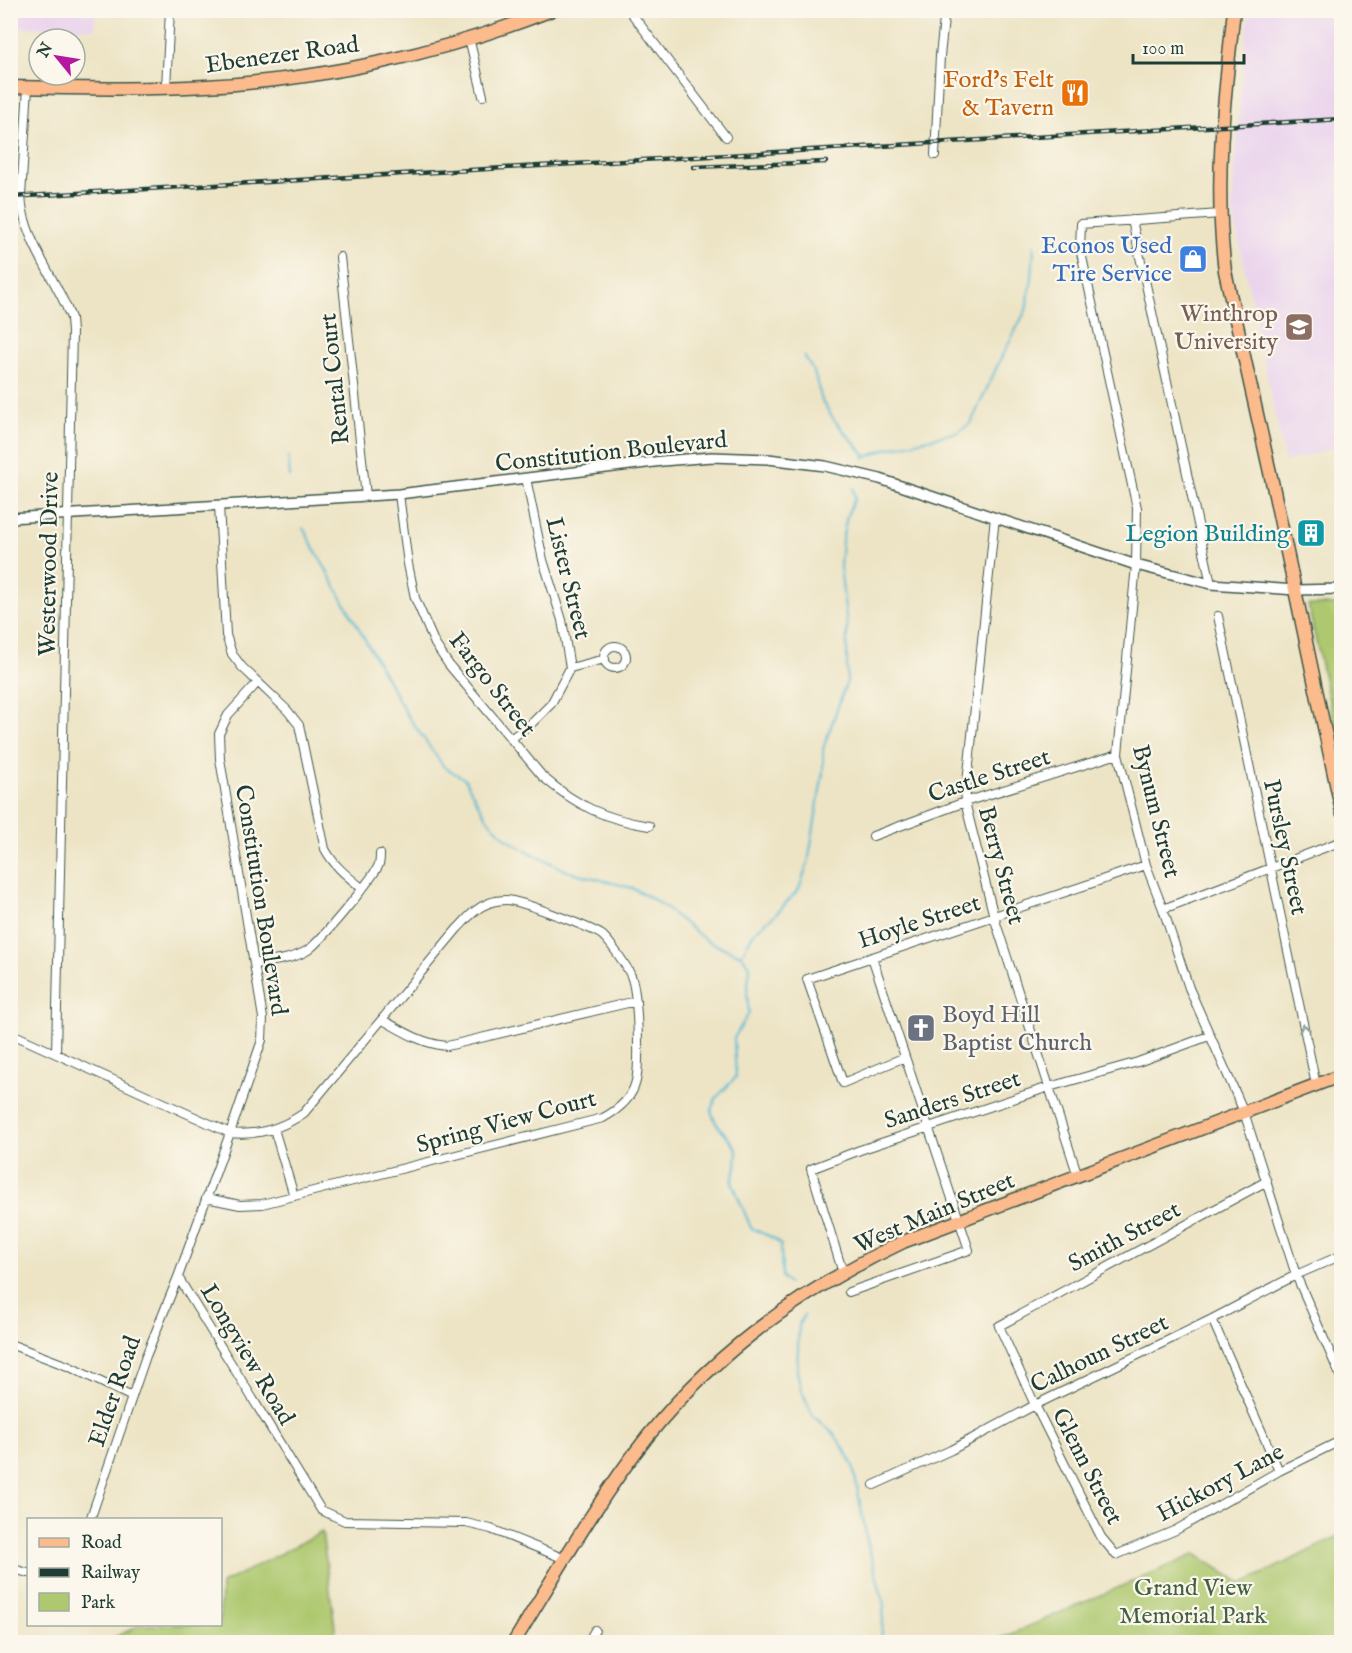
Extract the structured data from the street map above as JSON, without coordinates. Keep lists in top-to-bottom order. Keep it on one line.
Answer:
{"streets":{"main road":["Ebenezer Road","West Main Street"],"street":["Rental Court","Constitution Boulevard","Westerwood Drive","Lister Street","Fargo Street","Castle Street","Bynum Street","Pursley Street","Berry Street","Hoyle Street","Sanders Street","Spring View Court","Smith Street","Calhoun Street","Longview Road","Elder Road","Glenn Street","Hickory Lane"]},"crossings":[["Ebenezer Road","Westerwood Drive"],["Rental Court","Constitution Boulevard"],["Constitution Boulevard","Westerwood Drive"],["Constitution Boulevard","Lister Street"],["Constitution Boulevard","Fargo Street"],["Constitution Boulevard","Bynum Street"],["Constitution Boulevard","Berry Street"],["Constitution Boulevard","Spring View Court"],["Constitution Boulevard","Longview Road"],["Lister Street","Fargo Street"],["Castle Street","Bynum Street"],["Castle Street","Berry Street"],["Bynum Street","Hoyle Street"],["Bynum Street","Sanders Street"],["Bynum Street","West Main Street"],["Bynum Street","Smith Street"],["Bynum Street","Calhoun Street"],["Pursley Street","West Main Street"],["Berry Street","Hoyle Street"],["Berry Street","Sanders Street"],["Berry Street","West Main Street"],["Sanders Street","West Main Street"],["Spring View Court","Longview Road"],["West Main Street","Longview Road"],["Smith Street","Glenn Street"],["Calhoun Street","Glenn Street"],["Longview Road","Elder Road"],["Glenn Street","Hickory Lane"]],"one_way":["Pursley Street"],"parks":["Grand View Memorial Park"],"places":{"restaurant":["Ford's Felt & Tavern"],"shop":["Econos Used Tire Service"],"school or university":["Winthrop University"],"building":["Legion Building"],"church":["Boyd Hill Baptist Church"]},"legend":["Road","Railway","Park"],"scale_bar":"100 m","north":"top left"}
